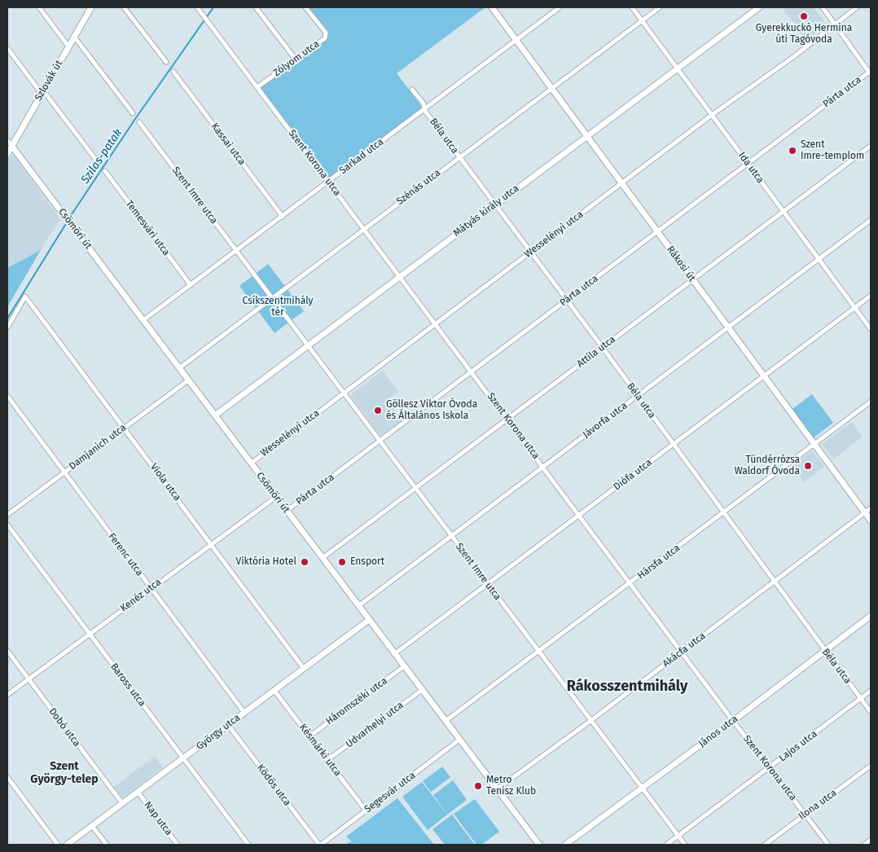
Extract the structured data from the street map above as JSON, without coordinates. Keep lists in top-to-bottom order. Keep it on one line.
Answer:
{"streets":{"main road":["Szlovák út","Mátyás király utca","Csömöri út","Rákosi út","János utca","György utca"],"street":["Zólyom utca","Párta utca","Béla utca","Kassai utca","Sarkad utca","Szent Korona utca","Ida utca","Szénás utca","Szent Imre utca","Temesvári utca","Wesselényi utca","Attila utca","Jávorfa utca","Damjanich utca","Diófa utca","Viola utca","Ferenc utca","Hársfa utca","Kenéz utca","Akácfa utca","Baross utca","Háromszéki utca","Udvarhelyi utca","Dobó utca","Lajos utca","Késmárki utca","Ködös utca","Segesvár utca","Ilona utca","Nap utca"]},"crossings":[["Zólyom utca","Szent Korona utca"],["Szlovák út","Csömöri út"],["Párta utca","Béla utca"],["Párta utca","Szent Korona utca"],["Párta utca","Ida utca"],["Párta utca","Szent Imre utca"],["Párta utca","Csömöri út"],["Párta utca","Rákosi út"],["Béla utca","Sarkad utca"],["Béla utca","Szénás utca"],["Béla utca","Mátyás király utca"],["Béla utca","Wesselényi utca"],["Béla utca","Attila utca"],["Béla utca","Jávorfa utca"],["Béla utca","Diófa utca"],["Béla utca","Hársfa utca"],["Béla utca","Akácfa utca"],["Béla utca","János utca"],["Béla utca","Lajos utca"],["Kassai utca","Sarkad utca"],["Sarkad utca","Szent Korona utca"],["Sarkad utca","Szent Imre utca"],["Sarkad utca","Temesvári utca"],["Sarkad utca","Csömöri út"],["Sarkad utca","Rákosi út"],["Szent Korona utca","Szénás utca"],["Szent Korona utca","Mátyás király utca"],["Szent Korona utca","Wesselényi utca"],["Szent Korona utca","Attila utca"],["Szent Korona utca","Jávorfa utca"],["Szent Korona utca","Diófa utca"],["Szent Korona utca","Hársfa utca"],["Szent Korona utca","Akácfa utca"],["Szent Korona utca","János utca"],["Szent Korona utca","Lajos utca"],["Szent Korona utca","Ilona utca"],["Ida utca","Szénás utca"],["Ida utca","Mátyás király utca"],["Ida utca","Wesselényi utca"],["Ida utca","Attila utca"],["Ida utca","Jávorfa utca"],["Ida utca","Diófa utca"],["Szénás utca","Szent Imre utca"],["Szénás utca","Csömöri út"],["Szénás utca","Rákosi út"],["Szent Imre utca","Mátyás király utca"],["Szent Imre utca","Wesselényi utca"],["Szent Imre utca","Attila utca"],["Szent Imre utca","Jávorfa utca"],["Szent Imre utca","Diófa utca"],["Szent Imre utca","Hársfa utca"],["Szent Imre utca","Akácfa utca"],["Szent Imre utca","János utca"],["Szent Imre utca","Lajos utca"],["Mátyás király utca","Csömöri út"],["Mátyás király utca","Rákosi út"],["Csömöri út","Wesselényi utca"],["Csömöri út","Attila utca"],["Csömöri út","Jávorfa utca"],["Csömöri út","Damjanich utca"],["Csömöri út","Diófa utca"],["Csömöri út","Hársfa utca"],["Csömöri út","Kenéz utca"],["Csömöri út","Akácfa utca"],["Csömöri út","Háromszéki utca"],["Csömöri út","Udvarhelyi utca"],["Csömöri út","György utca"],["Csömöri út","Segesvár utca"],["Wesselényi utca","Rákosi út"],["Rákosi út","Attila utca"],["Rákosi út","Jávorfa utca"],["Rákosi út","Diófa utca"],["Rákosi út","Hársfa utca"],["Rákosi út","Akácfa utca"],["Damjanich utca","Viola utca"],["Damjanich utca","Ferenc utca"],["Viola utca","Kenéz utca"],["Viola utca","György utca"],["Ferenc utca","Kenéz utca"],["Ferenc utca","György utca"],["Kenéz utca","Baross utca"],["Kenéz utca","Dobó utca"],["Baross utca","György utca"],["Háromszéki utca","Késmárki utca"],["Udvarhelyi utca","Késmárki utca"],["Dobó utca","György utca"],["György utca","Késmárki utca"],["György utca","Ködös utca"],["György utca","Nap utca"],["Késmárki utca","Segesvár utca"],["Ködös utca","Segesvár utca"]],"districts":["Rákosszentmihály","Szent György-telep"],"water":["Szilas-patak"],"parks":["Csíkszentmihály tér"],"places":["Gyerekkuckó Hermina úti Tagóvoda","Szent Imre-templom","Göllesz Viktor Óvoda és Általános Iskola","Tündérrózsa Waldorf Óvoda","Viktória Hotel","Ensport","Metro Tenisz Klub"]}
